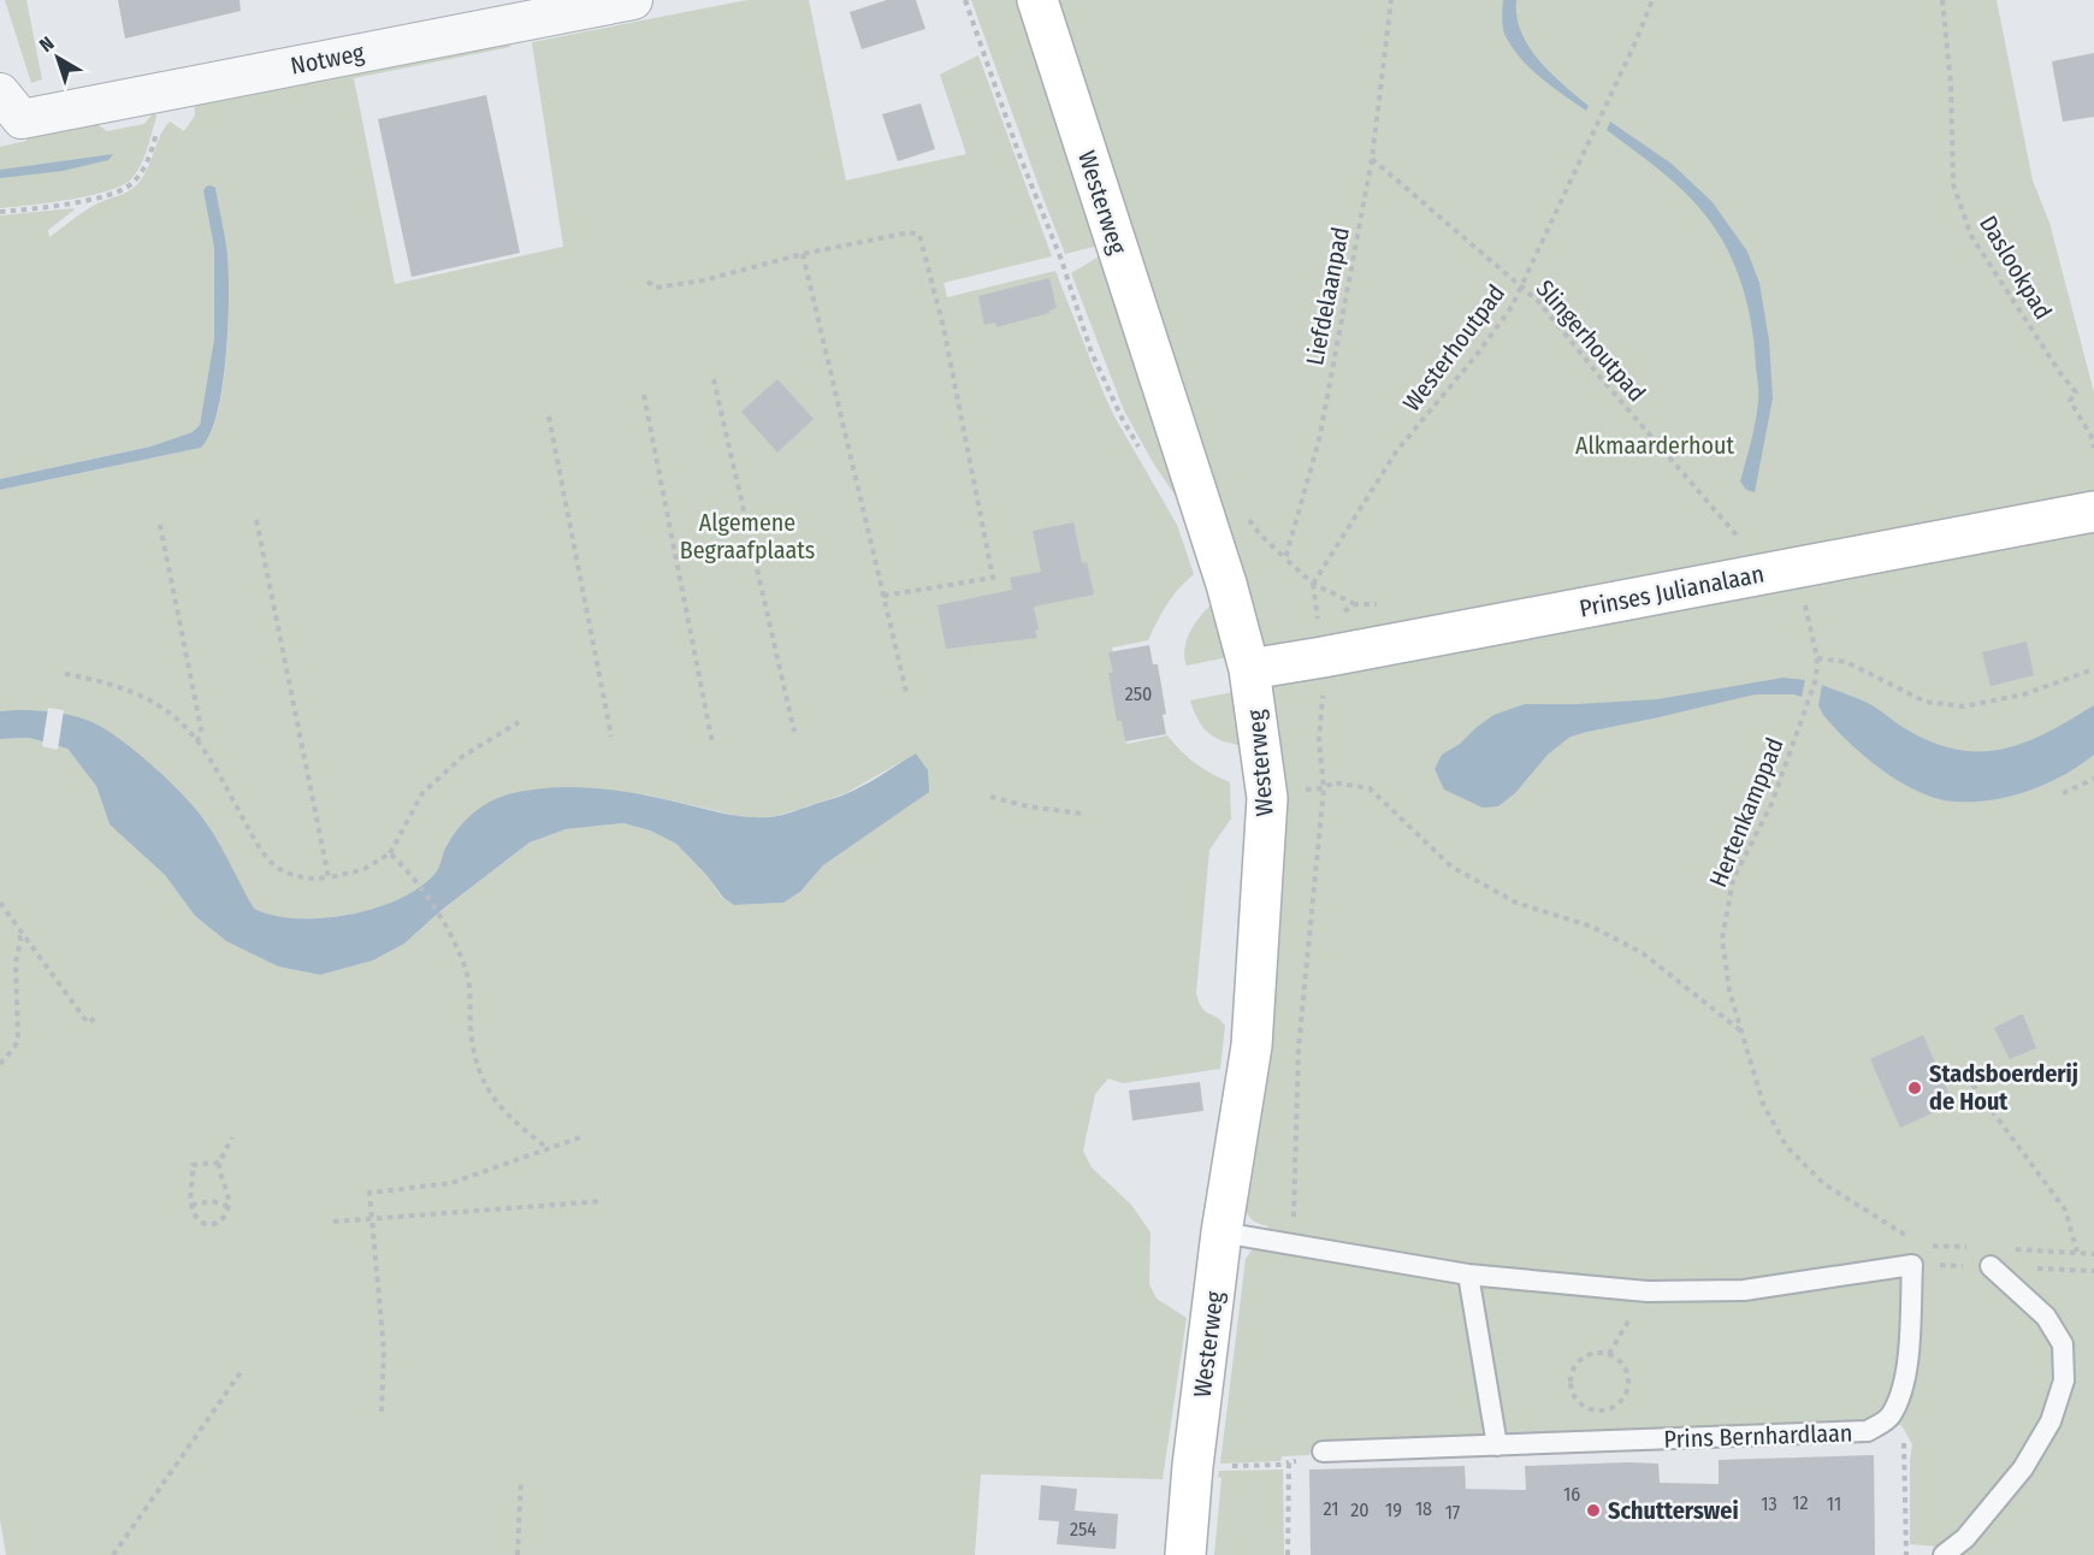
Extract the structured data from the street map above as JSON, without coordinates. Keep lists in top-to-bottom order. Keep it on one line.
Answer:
{"streets":{"street":["Notweg","Westerweg","Prinses Julianalaan"],"lane":["Prins Bernhardlaan"],"path":["Daslookpad","Liefdelaanpad","Slingerhoutpad","Westerhoutpad","Hertenkamppad"]},"crossings":[["Westerweg","Prinses Julianalaan"],["Liefdelaanpad","Slingerhoutpad"],["Liefdelaanpad","Westerhoutpad"],["Slingerhoutpad","Westerhoutpad"],["Prinses Julianalaan","Hertenkamppad"]],"parks":["Alkmaarderhout","Algemene Begraafplaats"],"places":["Stadsboerderij de Hout","Schutterswei"],"house_numbers":["250","16","12","13","11","21","18","20","19","17","254"],"north":"top left"}
